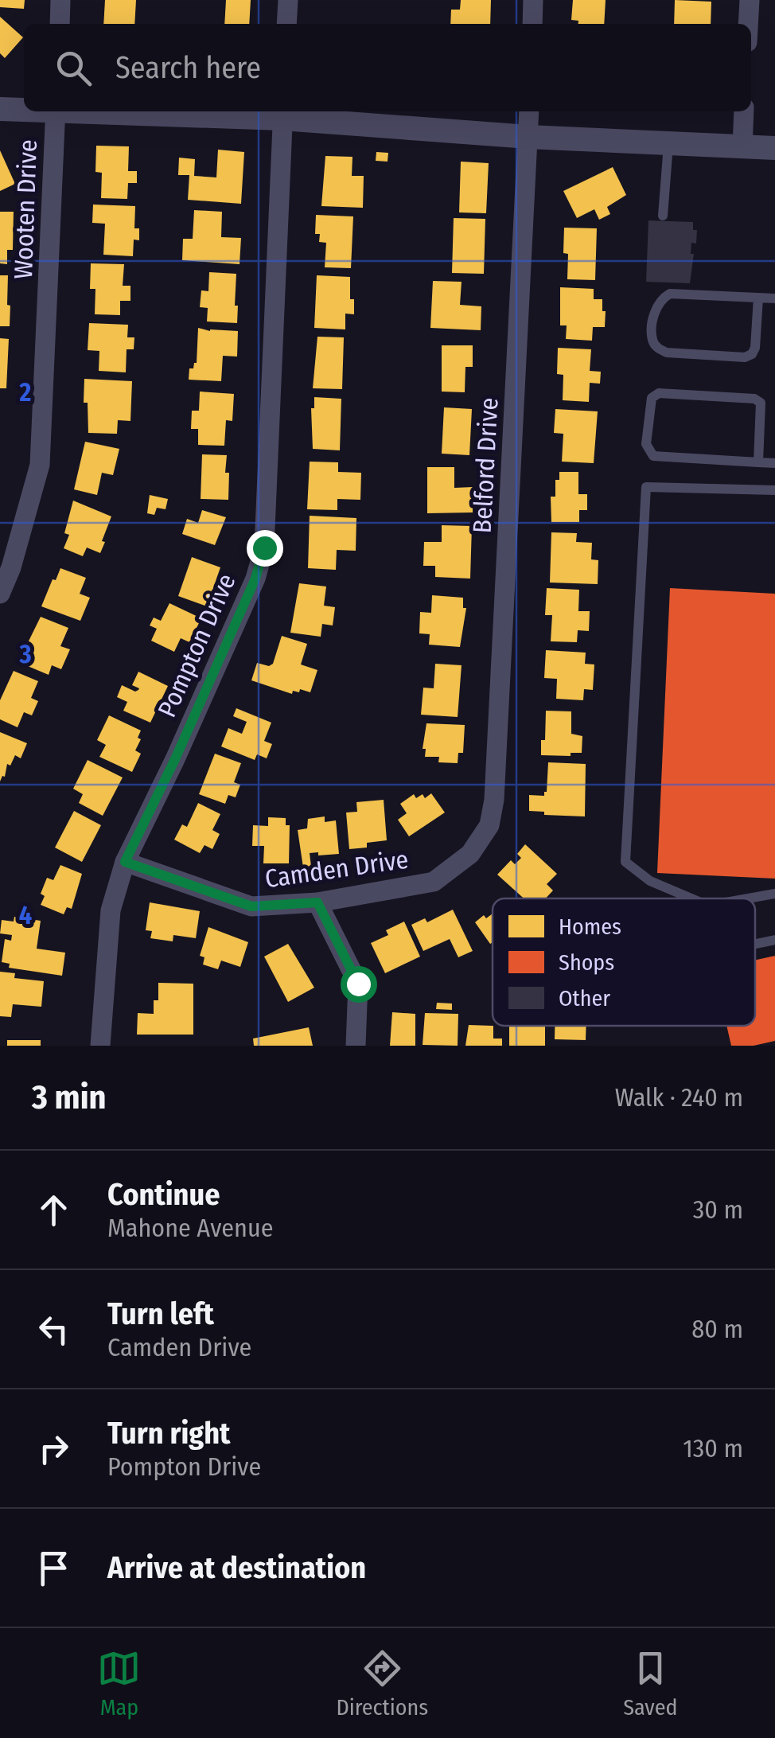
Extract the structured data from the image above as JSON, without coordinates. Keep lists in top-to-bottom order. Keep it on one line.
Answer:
{"streets":{"street":["Wooten Drive","Belford Drive","Pompton Drive","Camden Drive"]},"crossings":[["Belford Drive","Camden Drive"],["Pompton Drive","Camden Drive"]],"legend":["Homes","Shops","Other"],"page":{"search":"Search here","heading":["3 min","Walk · 240 m"],"list":[["Continue","Mahone Avenue","30 m"],["Turn left","Camden Drive","80 m"],["Turn right","Pompton Drive","130 m"],"Arrive at destination"],"nav":["Map","Directions","Saved"]},"grid":{"rows":["2","3","4"]}}
